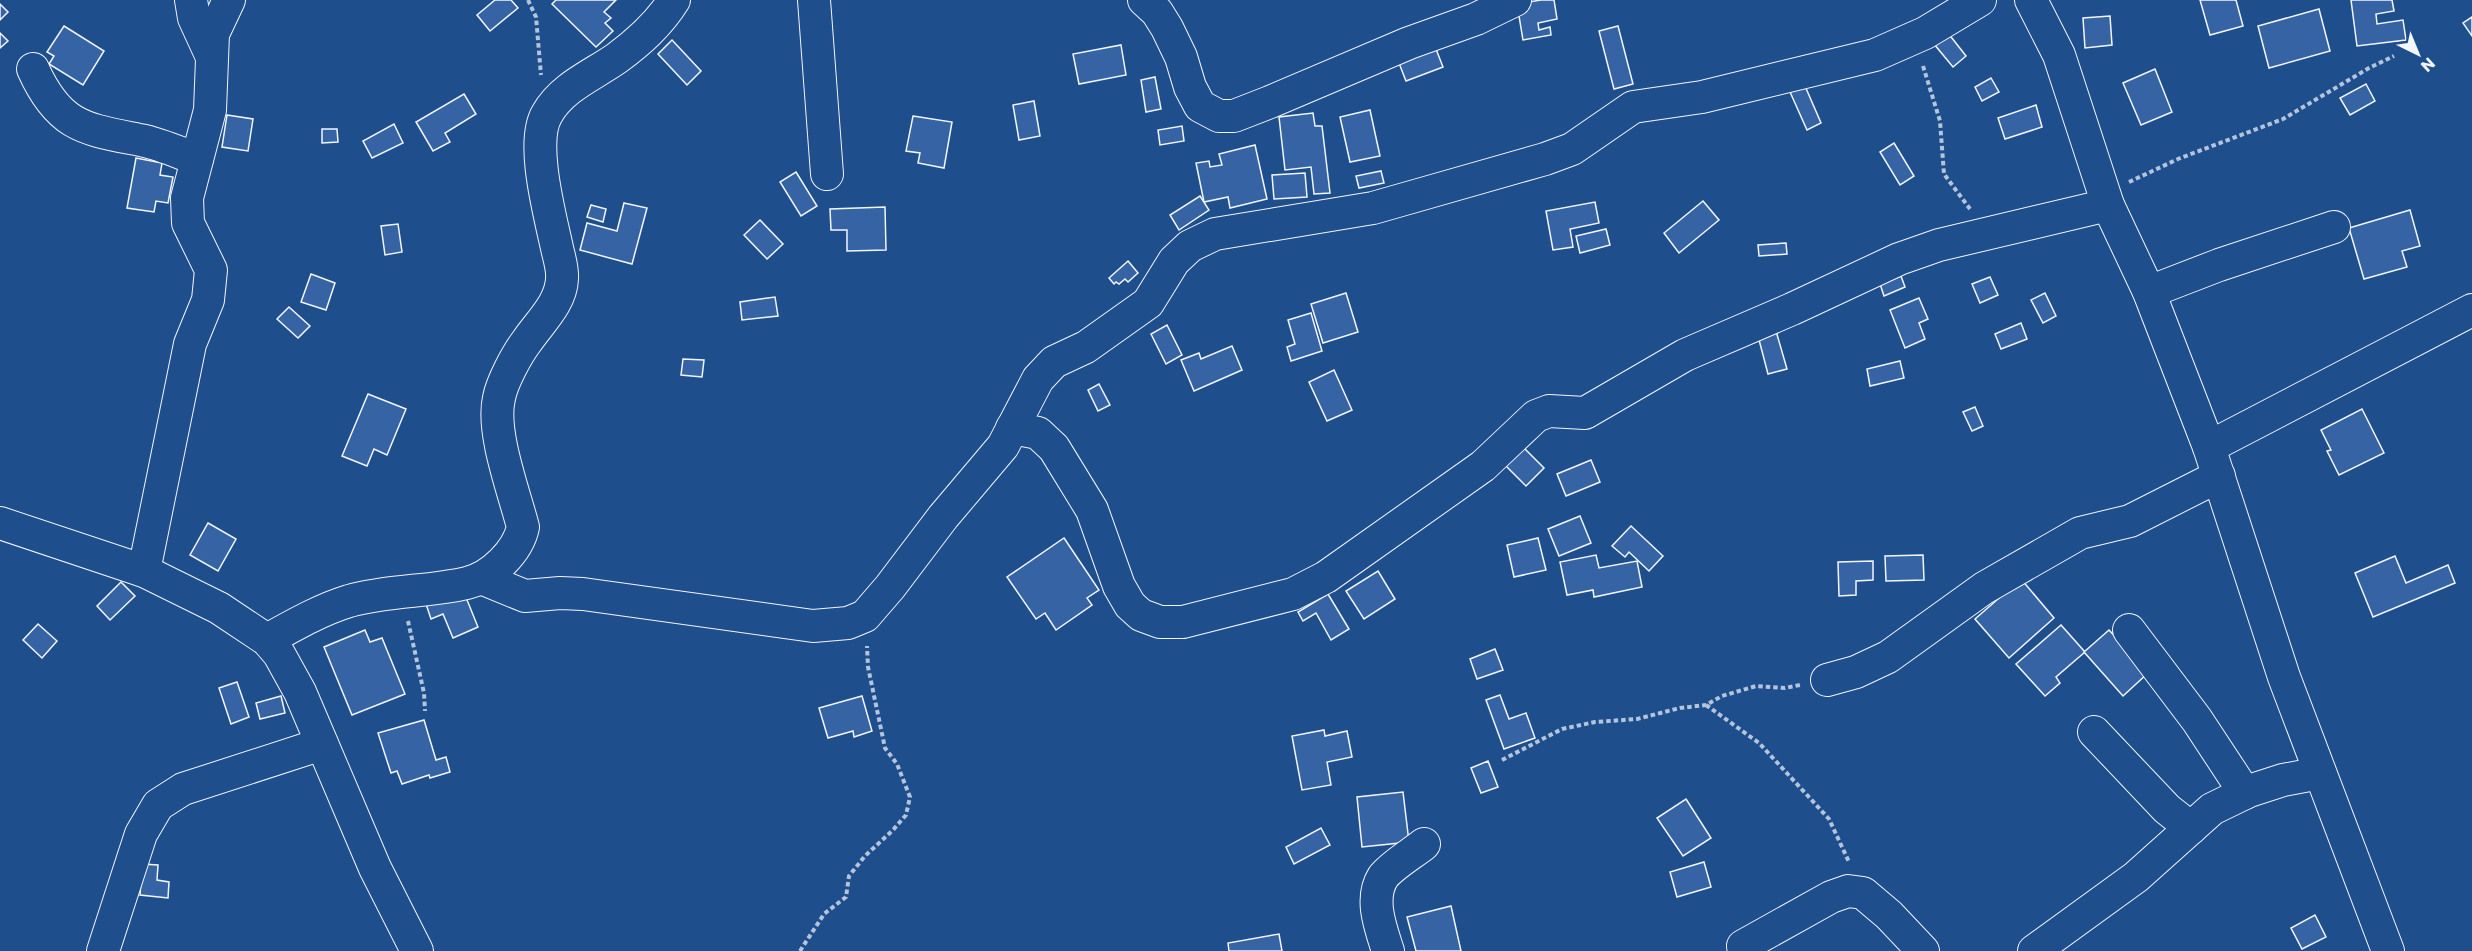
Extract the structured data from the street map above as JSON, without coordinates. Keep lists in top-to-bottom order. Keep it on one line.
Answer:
{"north":"bottom right"}
